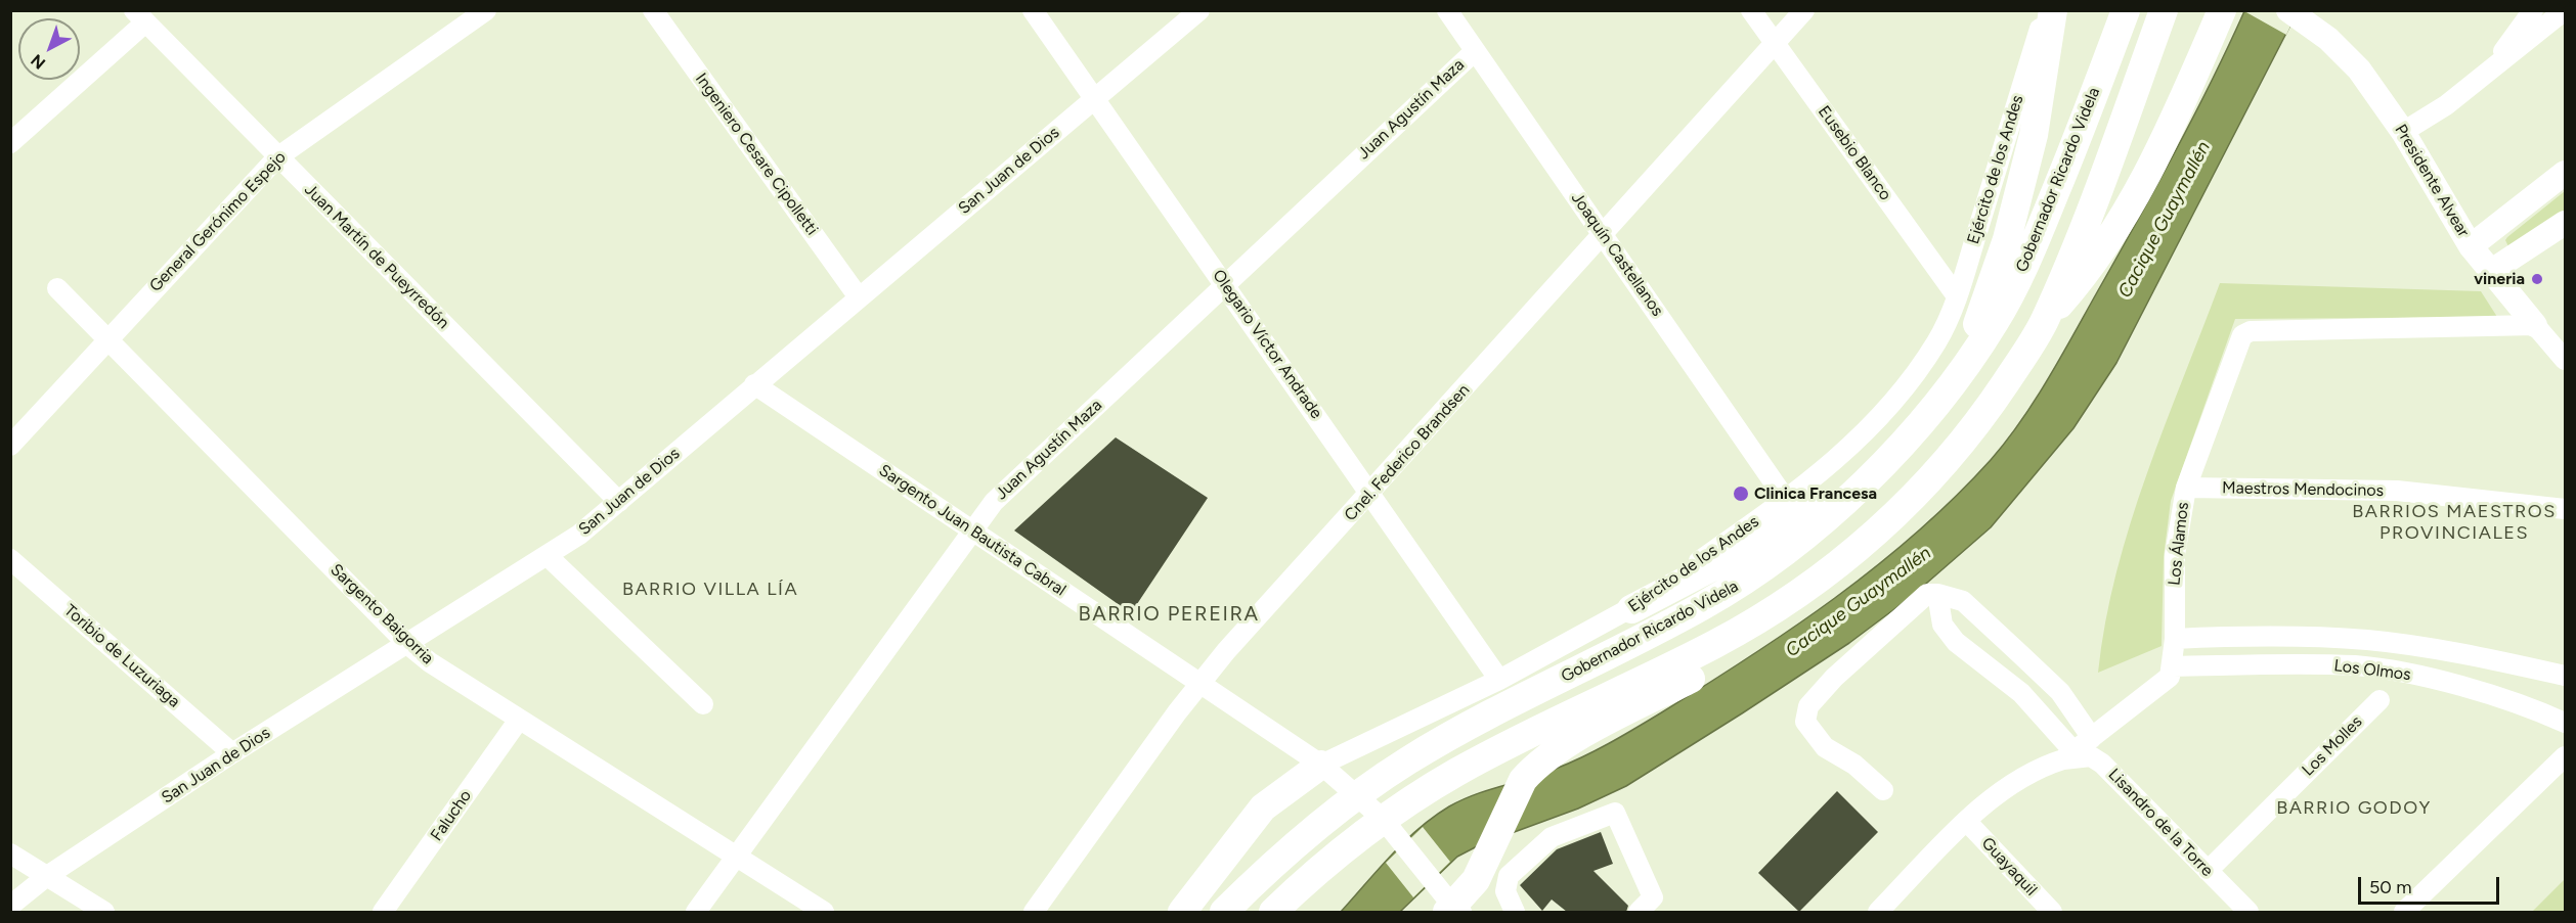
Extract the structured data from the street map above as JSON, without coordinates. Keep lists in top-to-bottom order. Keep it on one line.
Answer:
{"streets":{"highway":["Gobernador Ricardo Videla"],"main road":["Presidente Alvear"],"street":["Juan Agustín Maza","Eusebio Blanco","Ingeniero Cesare Cipolletti","Ejército de los Andes","San Juan de Dios","General Gerónimo Espejo","Joaquín Castellanos","Juan Martín de Pueyrredón","Olegario Víctor Andrade","Cnel. Federico Brandsen","Maestros Mendocinos","Sargento Juan Bautista Cabral","Los Álamos","Sargento Baigorria","Toribio de Luzuriaga","Los Olmos","Los Molles","Falucho","Lisandro de la Torre","Guayaquil"]},"crossings":[["Juan Agustín Maza","Joaquín Castellanos"],["Juan Agustín Maza","Olegario Víctor Andrade"],["Juan Agustín Maza","Sargento Juan Bautista Cabral"],["Juan Agustín Maza","Sargento Baigorria"],["Eusebio Blanco","Ejército de los Andes"],["Eusebio Blanco","Cnel. Federico Brandsen"],["Ingeniero Cesare Cipolletti","San Juan de Dios"],["Ejército de los Andes","Joaquín Castellanos"],["Ejército de los Andes","Olegario Víctor Andrade"],["Ejército de los Andes","Sargento Juan Bautista Cabral"],["San Juan de Dios","Juan Martín de Pueyrredón"],["San Juan de Dios","Olegario Víctor Andrade"],["San Juan de Dios","Sargento Juan Bautista Cabral"],["San Juan de Dios","Sargento Baigorria"],["San Juan de Dios","Toribio de Luzuriaga"],["Presidente Alvear","Los Álamos"],["General Gerónimo Espejo","Juan Martín de Pueyrredón"],["General Gerónimo Espejo","Sargento Baigorria"],["Joaquín Castellanos","Cnel. Federico Brandsen"],["Olegario Víctor Andrade","Cnel. Federico Brandsen"],["Cnel. Federico Brandsen","Sargento Juan Bautista Cabral"],["Maestros Mendocinos","Los Álamos"],["Los Álamos","Los Olmos"],["Sargento Baigorria","Falucho"],["Los Molles","Lisandro de la Torre"]],"districts":["BARRIOS MAESTROS PROVINCIALES","BARRIO VILLA LÍA","BARRIO PEREIRA","BARRIO GODOY"],"water":["Cacique Guaymallén"],"places":["vineria","Clinica Francesa"],"scale_bar":"50 m","north":"bottom left"}
